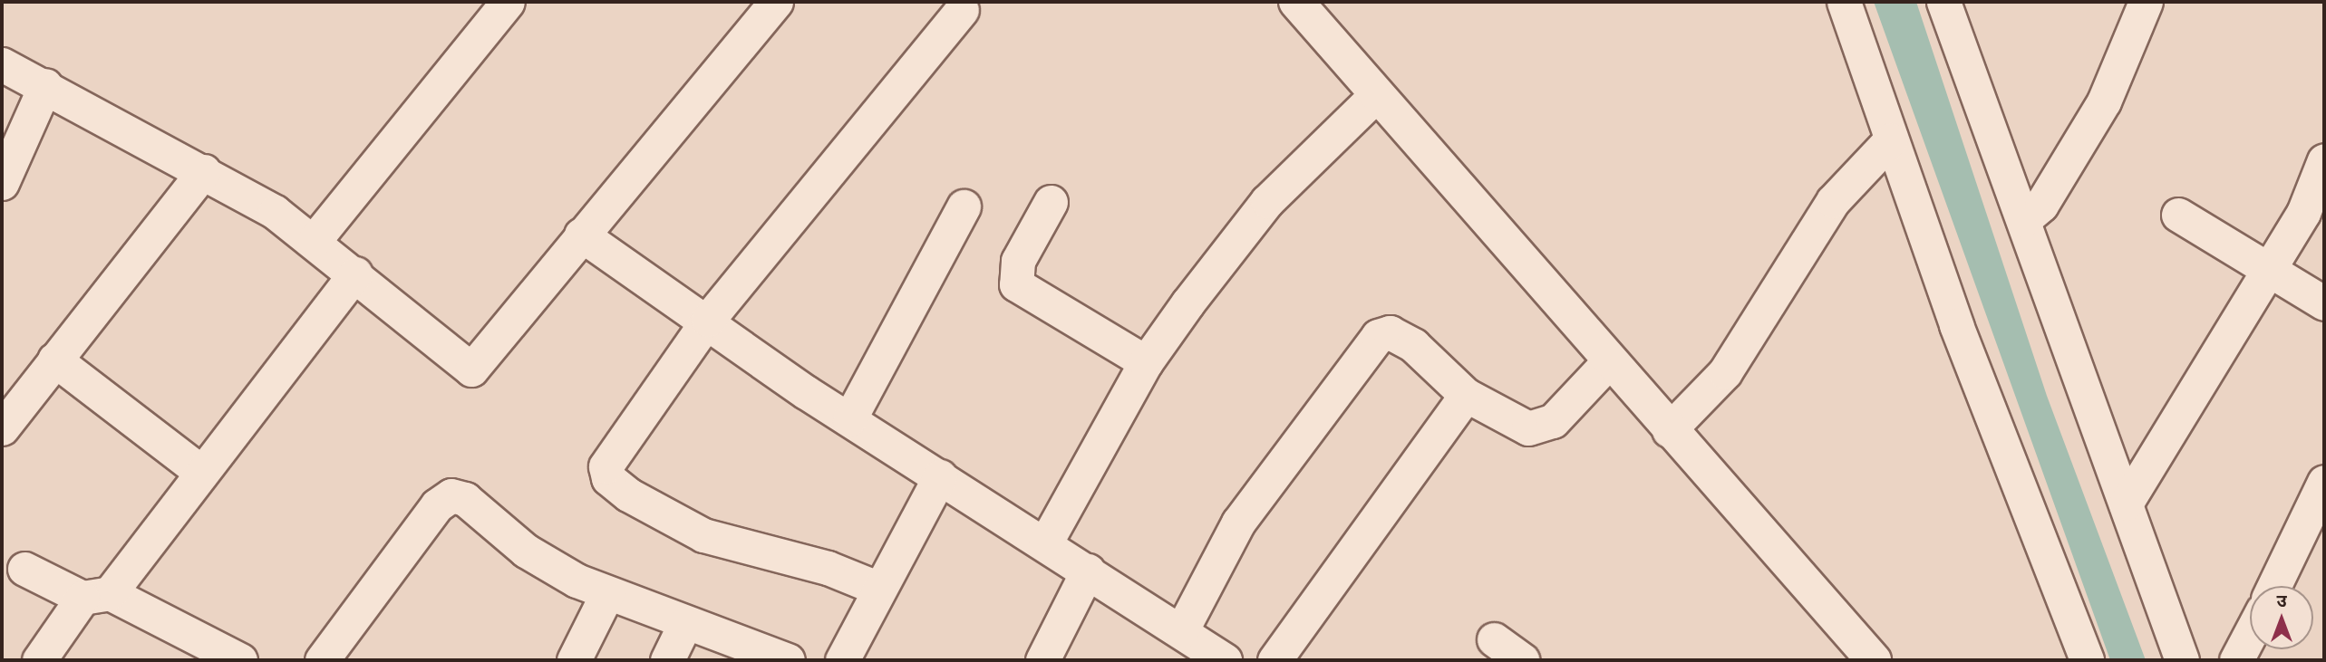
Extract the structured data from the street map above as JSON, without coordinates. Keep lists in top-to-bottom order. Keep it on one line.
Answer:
{"north":"top"}
